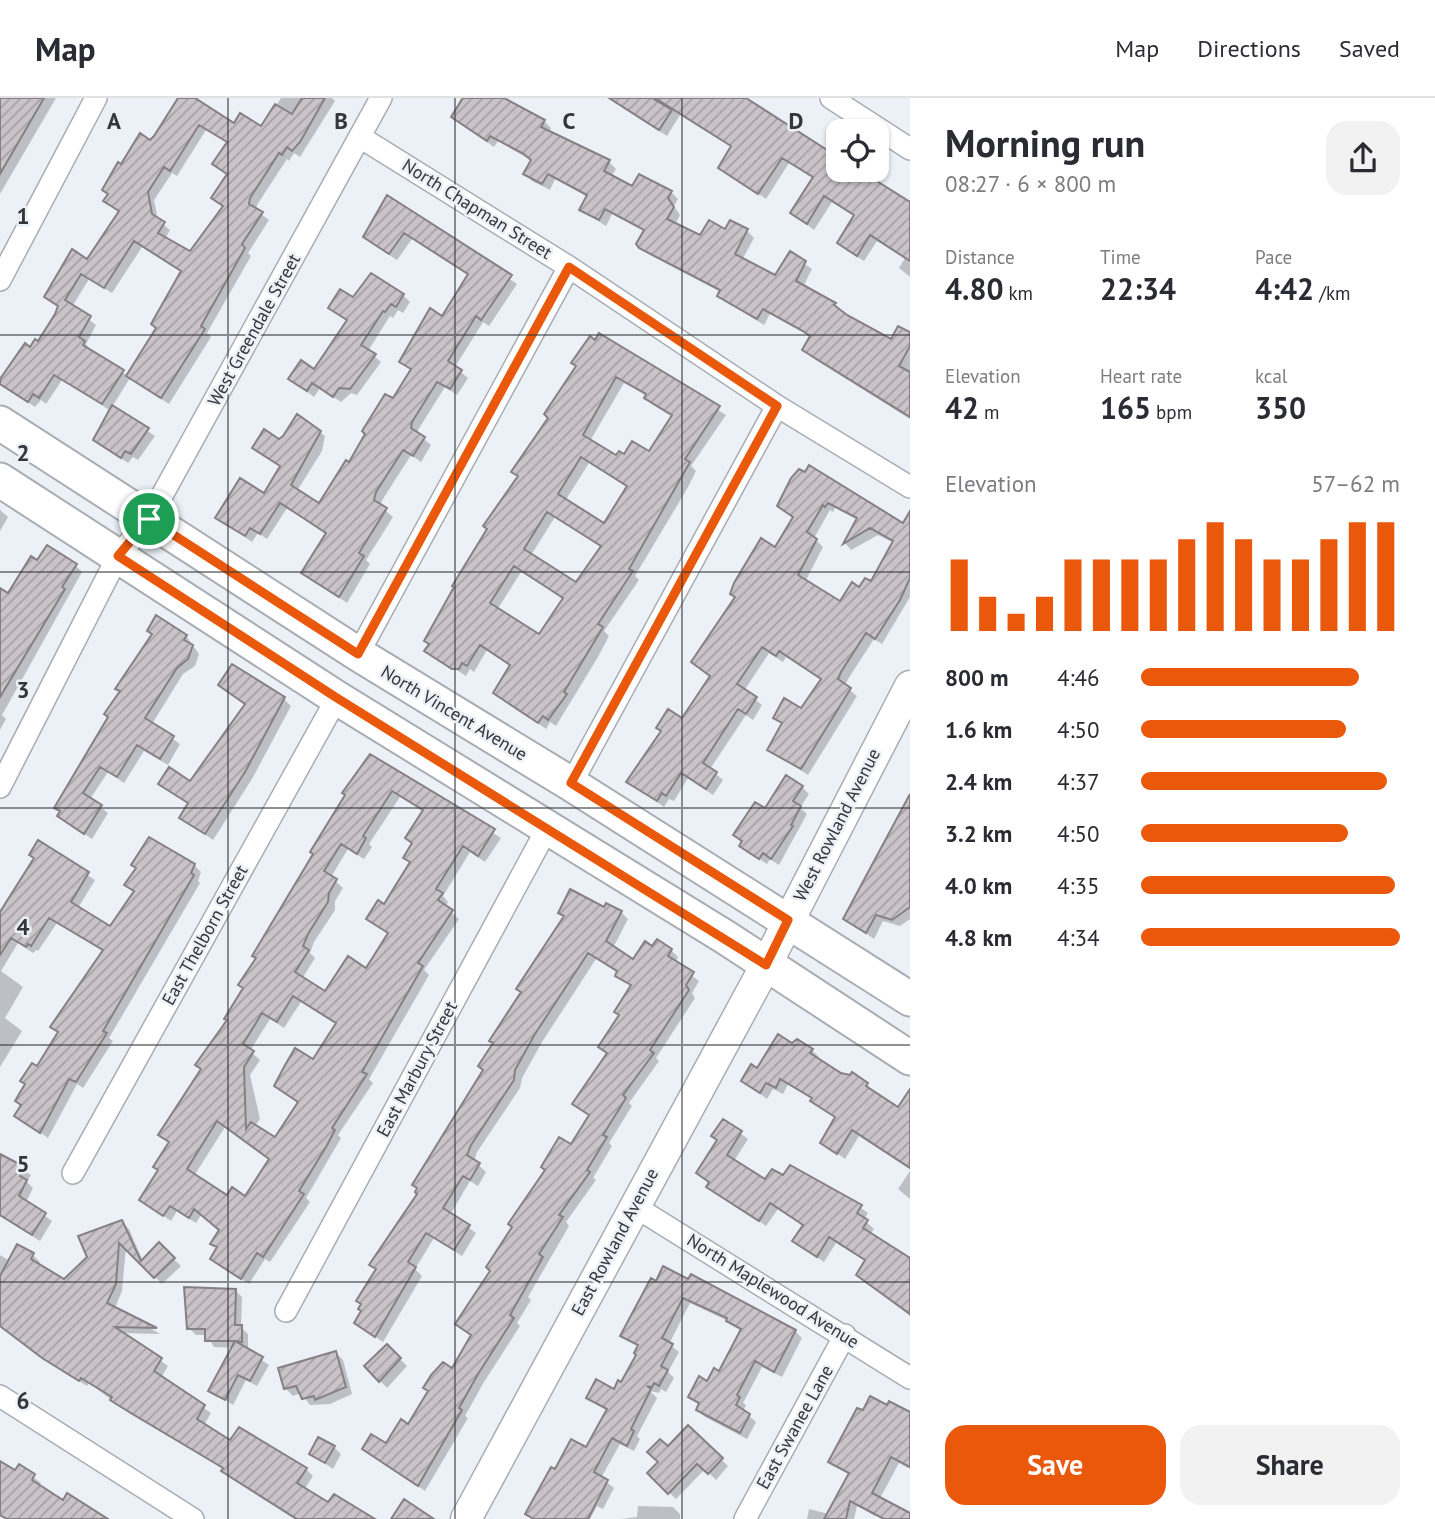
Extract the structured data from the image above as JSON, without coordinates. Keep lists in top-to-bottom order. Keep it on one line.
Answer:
{"streets":{"main road":["North Vincent Avenue"],"street":["North Chapman Street","West Greendale Street","West Rowland Avenue","East Thelborn Street","East Marbury Street","East Rowland Avenue","North Maplewood Avenue","East Swanee Lane"]},"crossings":[["North Chapman Street","West Greendale Street"],["West Greendale Street","North Vincent Avenue"],["North Vincent Avenue","West Rowland Avenue"],["West Rowland Avenue","East Rowland Avenue"],["East Rowland Avenue","North Maplewood Avenue"],["North Maplewood Avenue","East Swanee Lane"]],"page":{"header":"Map","nav":["Map","Directions","Saved"],"heading":["Morning run","08:27 · 6 × 800 m"],"stats":[["Distance","4.80 km"],["Time","22:34"],["Pace","4:42 /km"],["Elevation","42 m"],["Heart rate","165 bpm"],["kcal","350"]],"chart":["Elevation","57–62 m"],"list":[{"name":"800 m","note":"4:46"},{"name":"1.6 km","note":"4:50"},{"name":"2.4 km","note":"4:37"},{"name":"3.2 km","note":"4:50"},{"name":"4.0 km","note":"4:35"},{"name":"4.8 km","note":"4:34"}],"buttons":["Save","Share"]},"grid":{"columns":["A","B","C","D"],"rows":["1","2","3","4","5","6"]}}
